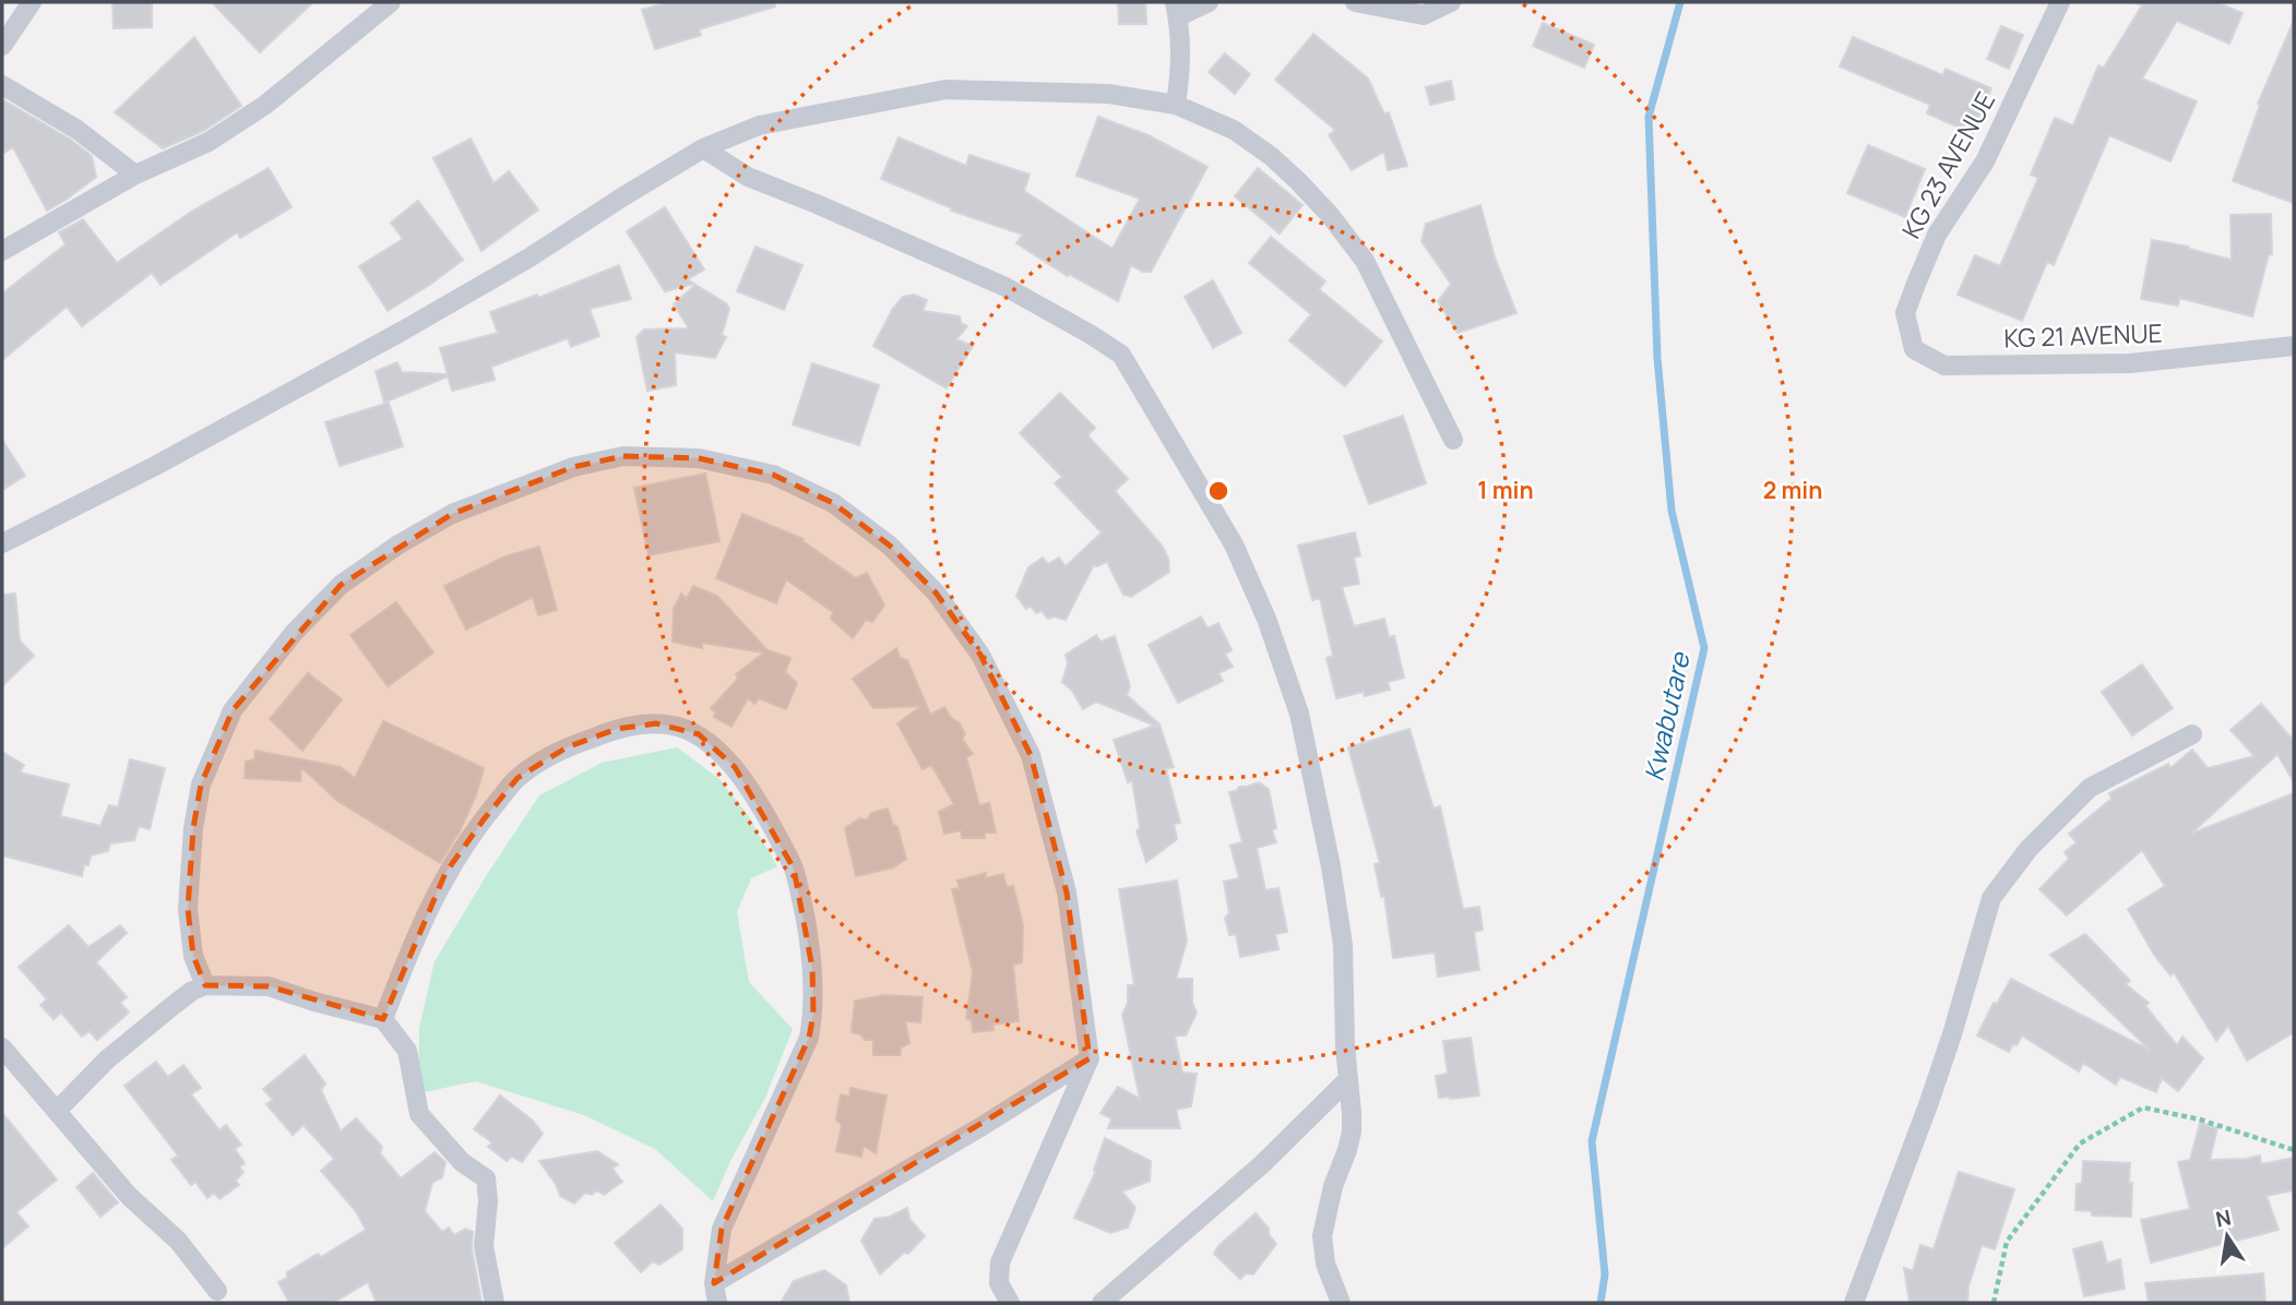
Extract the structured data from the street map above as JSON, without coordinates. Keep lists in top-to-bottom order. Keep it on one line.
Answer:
{"streets":{"street":["KG 23 AVENUE","KG 21 AVENUE"]},"crossings":[["KG 23 AVENUE","KG 21 AVENUE"]],"water":["Kwabutare"],"north":"top","rings":["1 min","2 min"]}
